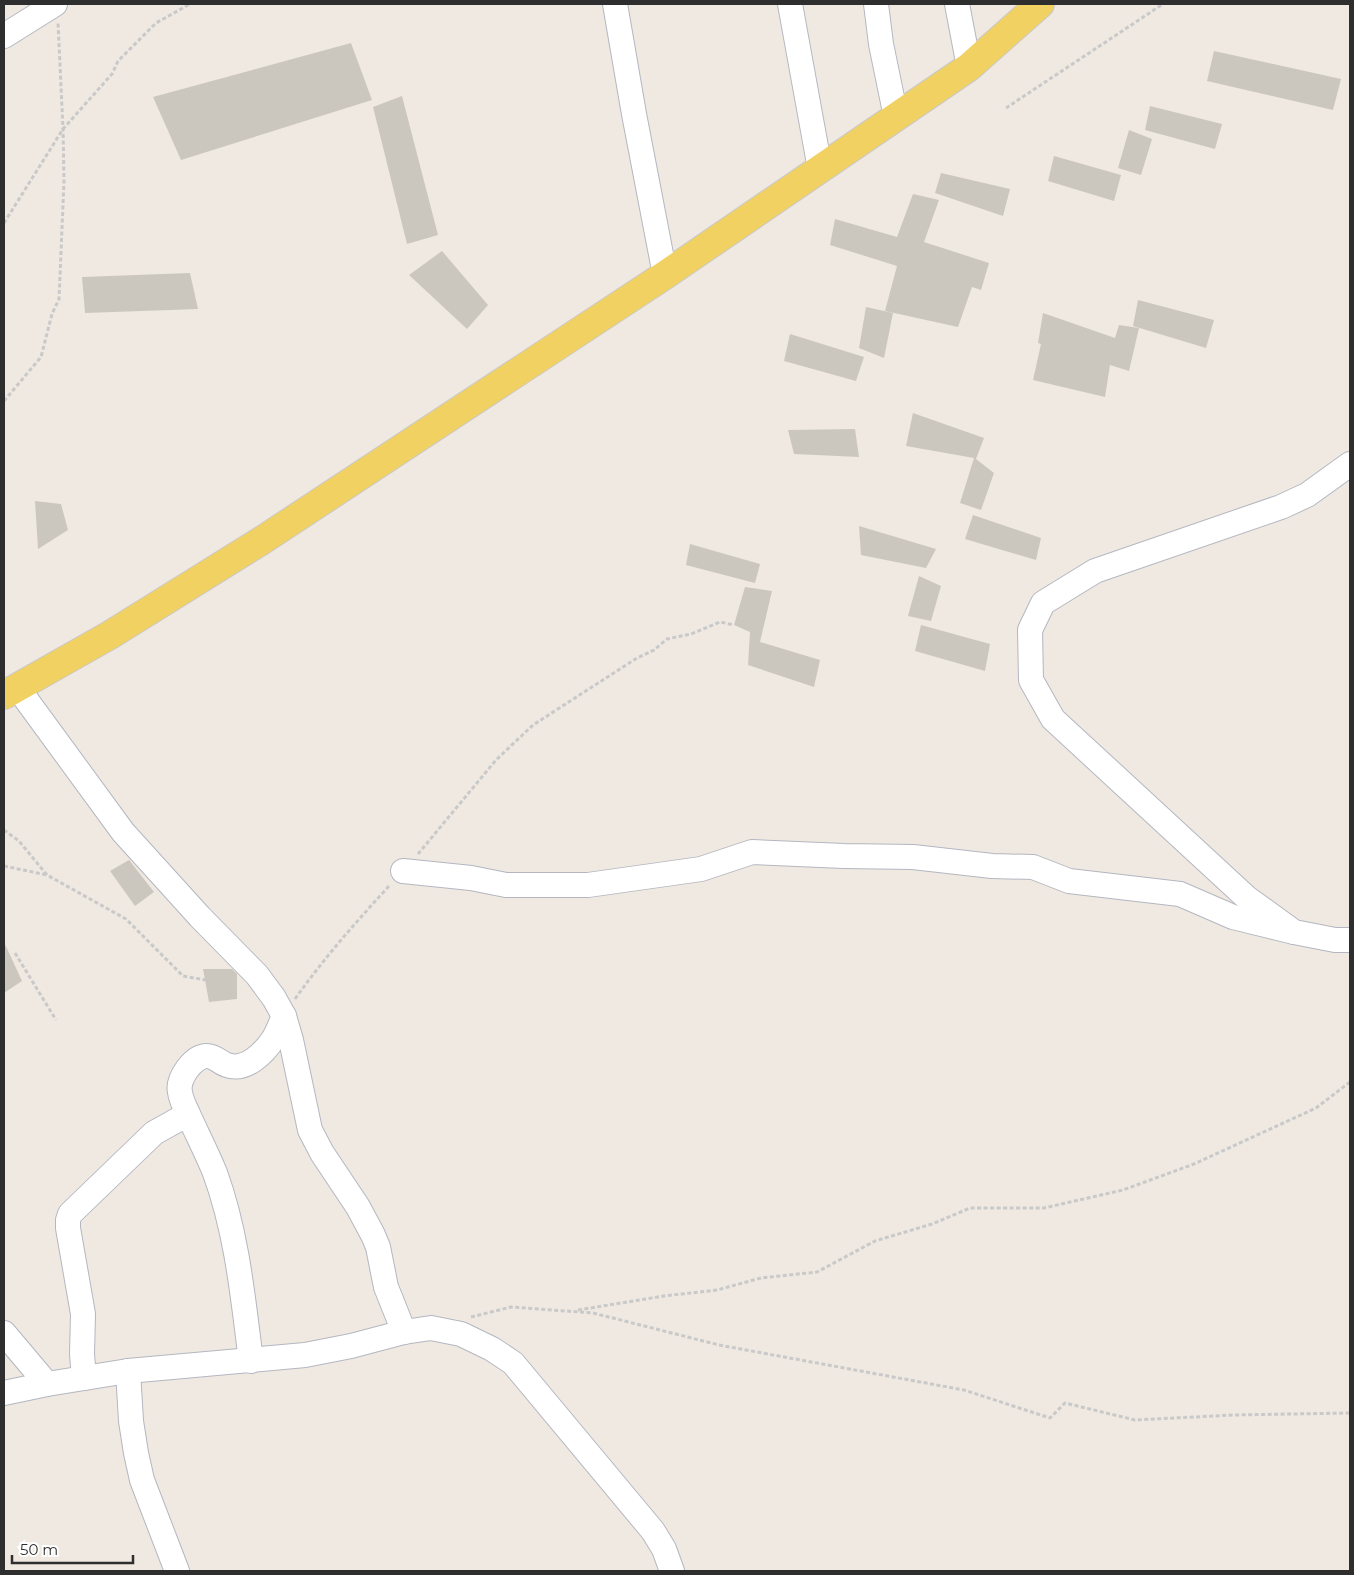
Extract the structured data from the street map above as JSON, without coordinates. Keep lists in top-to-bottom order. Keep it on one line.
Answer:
{"scale_bar":"50 m"}
